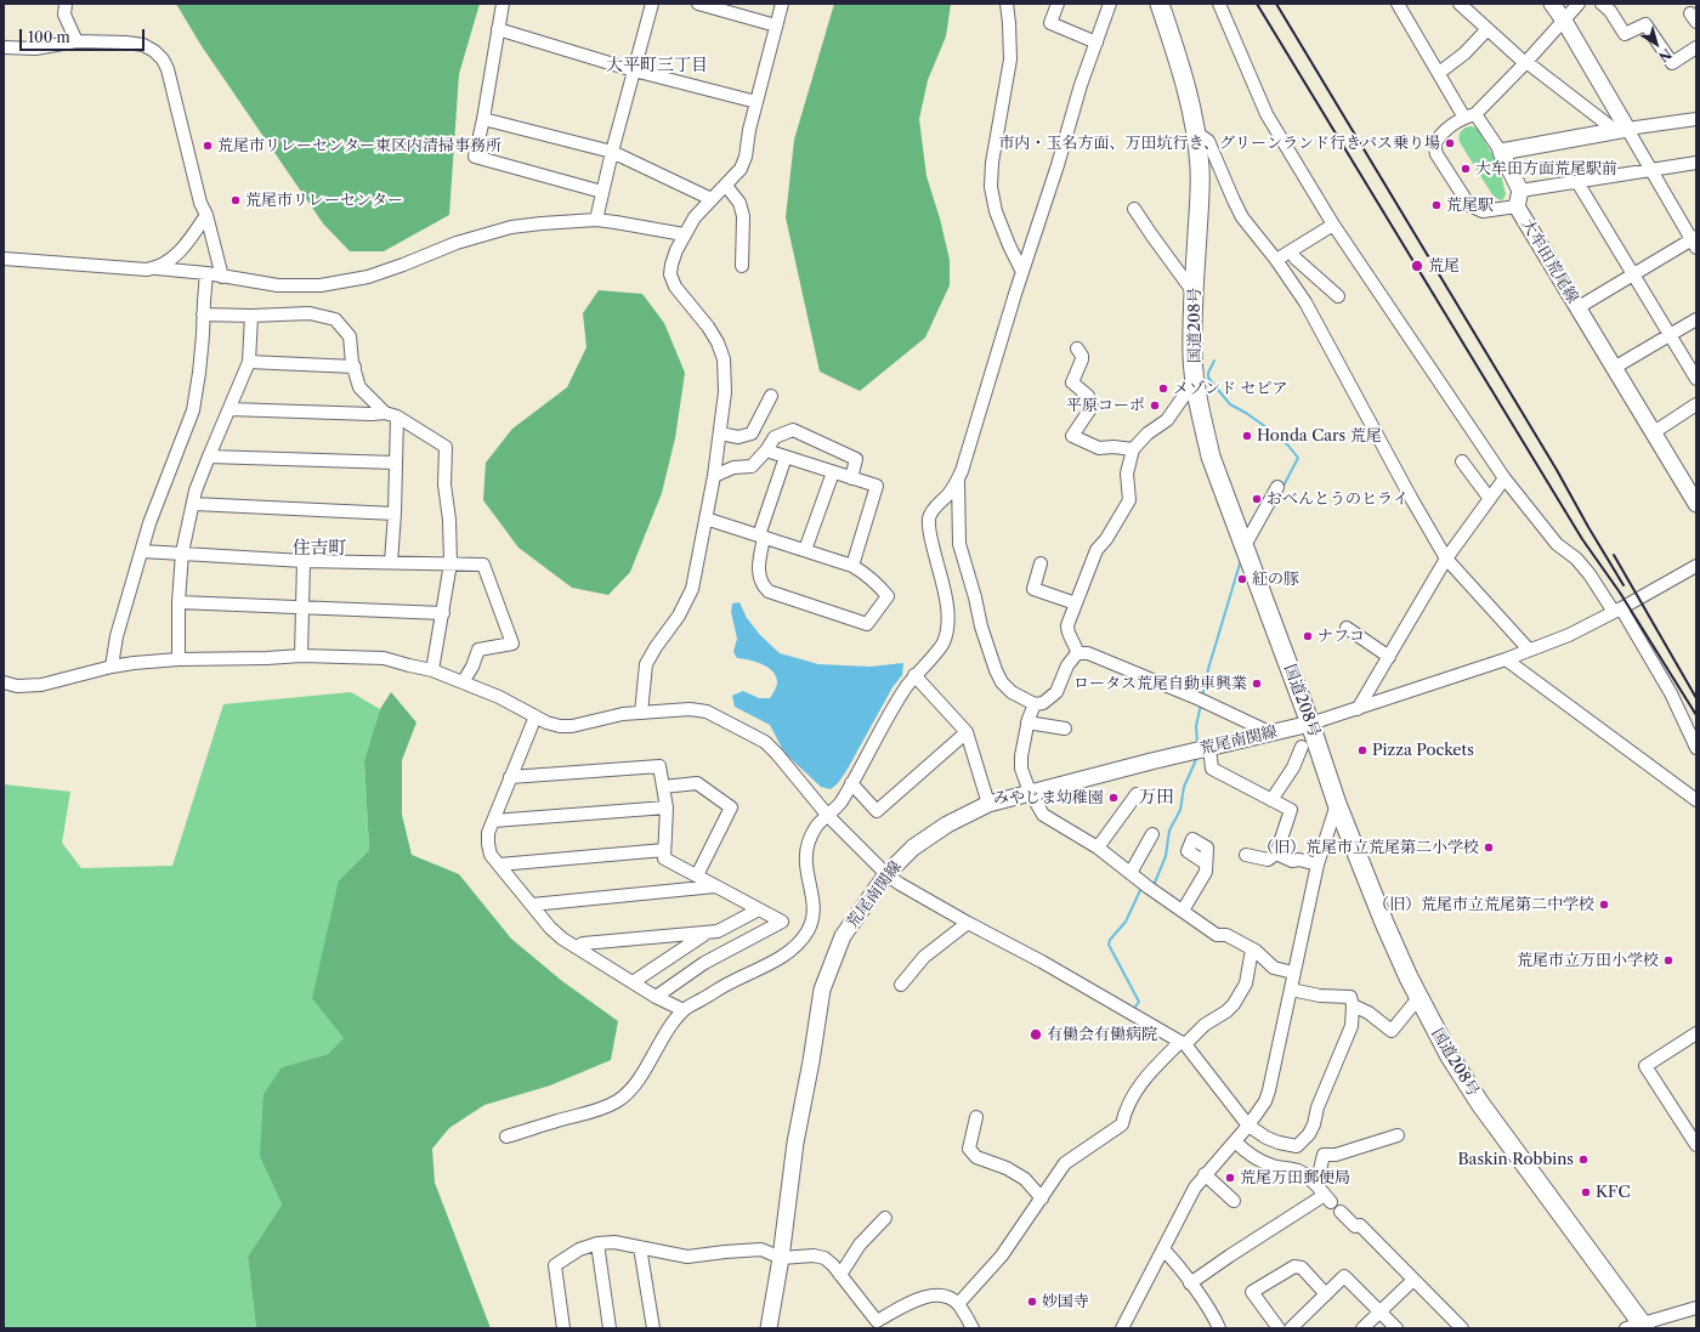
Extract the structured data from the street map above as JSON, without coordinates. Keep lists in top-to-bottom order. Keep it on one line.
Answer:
{"streets":{"highway":["国道208号"],"main road":["大牟田荒尾線","荒尾南関線"]},"crossings":[["国道208号","荒尾南関線"]],"districts":["大平町三丁目","住吉町","万田"],"places":["市内・玉名方面、万田坑行き、グリーンランド行きバス乗り場","荒尾市リレーセンター東区内清掃事務所","大牟田方面荒尾駅前","荒尾市リレーセンター","荒尾駅","荒尾","メゾンド セピア","平原コーポ","Honda Cars 荒尾","おべんとうのヒライ","紅の豚","ナフコ","ロータス荒尾自動車興業","Pizza Pockets","みやじま幼稚園","（旧）荒尾市立荒尾第二小学校","（旧）荒尾市立荒尾第二中学校","荒尾市立万田小学校","有働会有働病院","Baskin Robbins","荒尾万田郵便局","KFC","妙国寺"],"scale_bar":"100 m","north":"bottom right"}
